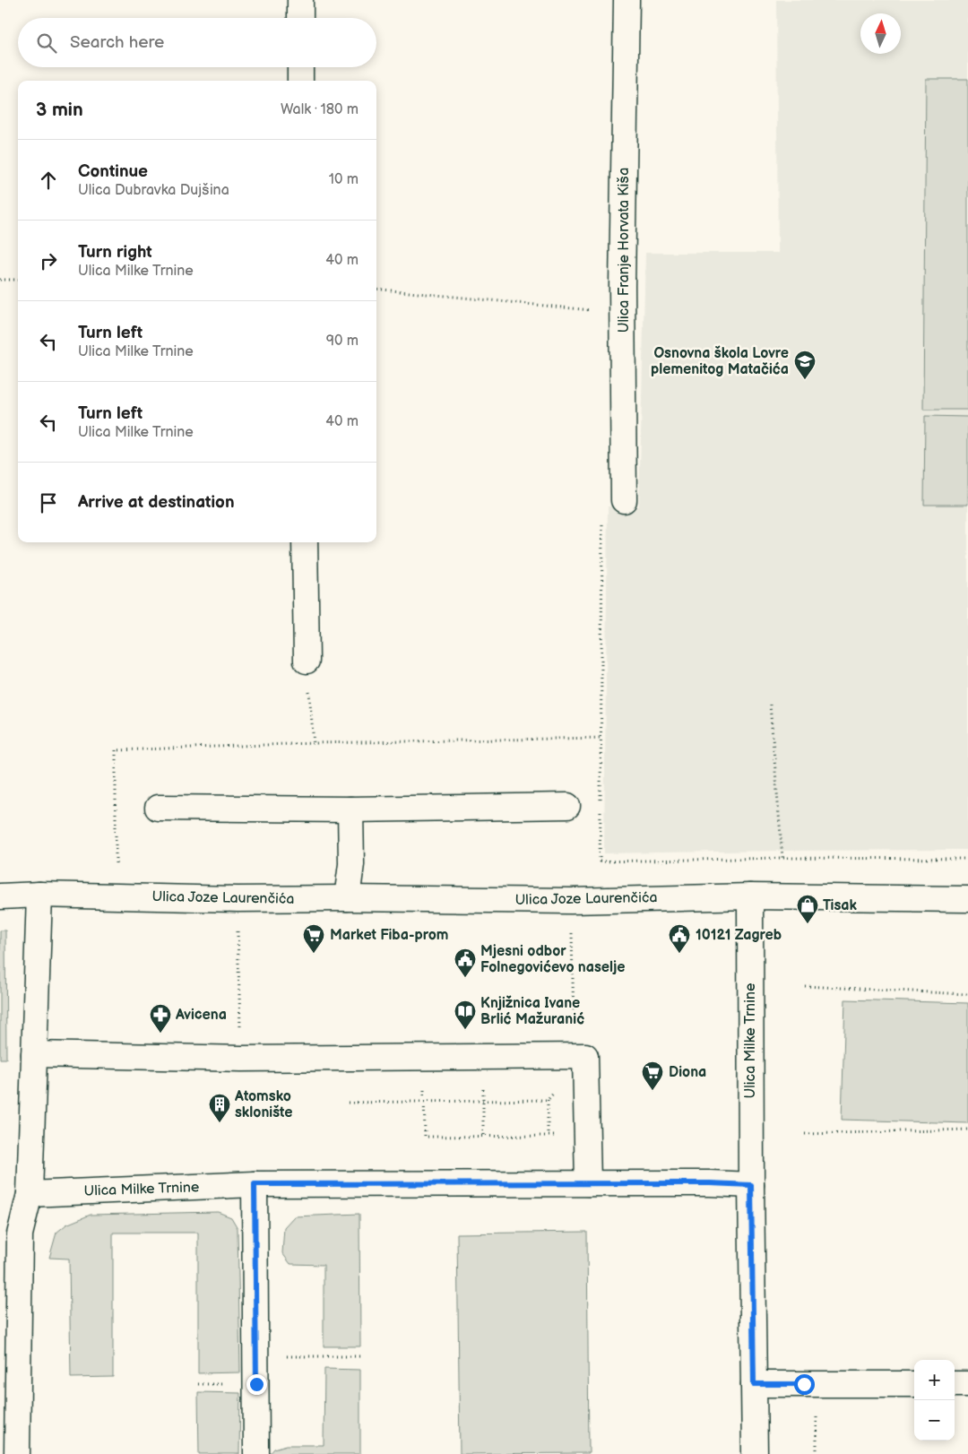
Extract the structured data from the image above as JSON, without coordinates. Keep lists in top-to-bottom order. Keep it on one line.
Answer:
{"streets":{"street":["Ulica Franje Horvata Kiša","Ulica Joze Laurenčića","Ulica Milke Trnine"]},"crossings":[["Ulica Joze Laurenčića","Ulica Milke Trnine"]],"places":{"school or university":["Osnovna škola Lovre plemenitog Matačića"],"shop":["Tisak"],"supermarket":["Market Fiba-prom","Diona"],"public building":["10121 Zagreb","Mjesni odbor Folnegovićevo naselje"],"library":["Knjižnica Ivane Brlić Mažuranić"],"pharmacy":["Avicena"],"building":["Atomsko sklonište"]},"north":"top","page":{"search":"Search here","heading":["3 min","Walk · 180 m"],"list":[["Continue","Ulica Dubravka Dujšina","10 m"],["Turn right","Ulica Milke Trnine","40 m"],["Turn left","Ulica Milke Trnine","90 m"],["Turn left","Ulica Milke Trnine","40 m"],"Arrive at destination"],"map_buttons":["+","−"]}}
